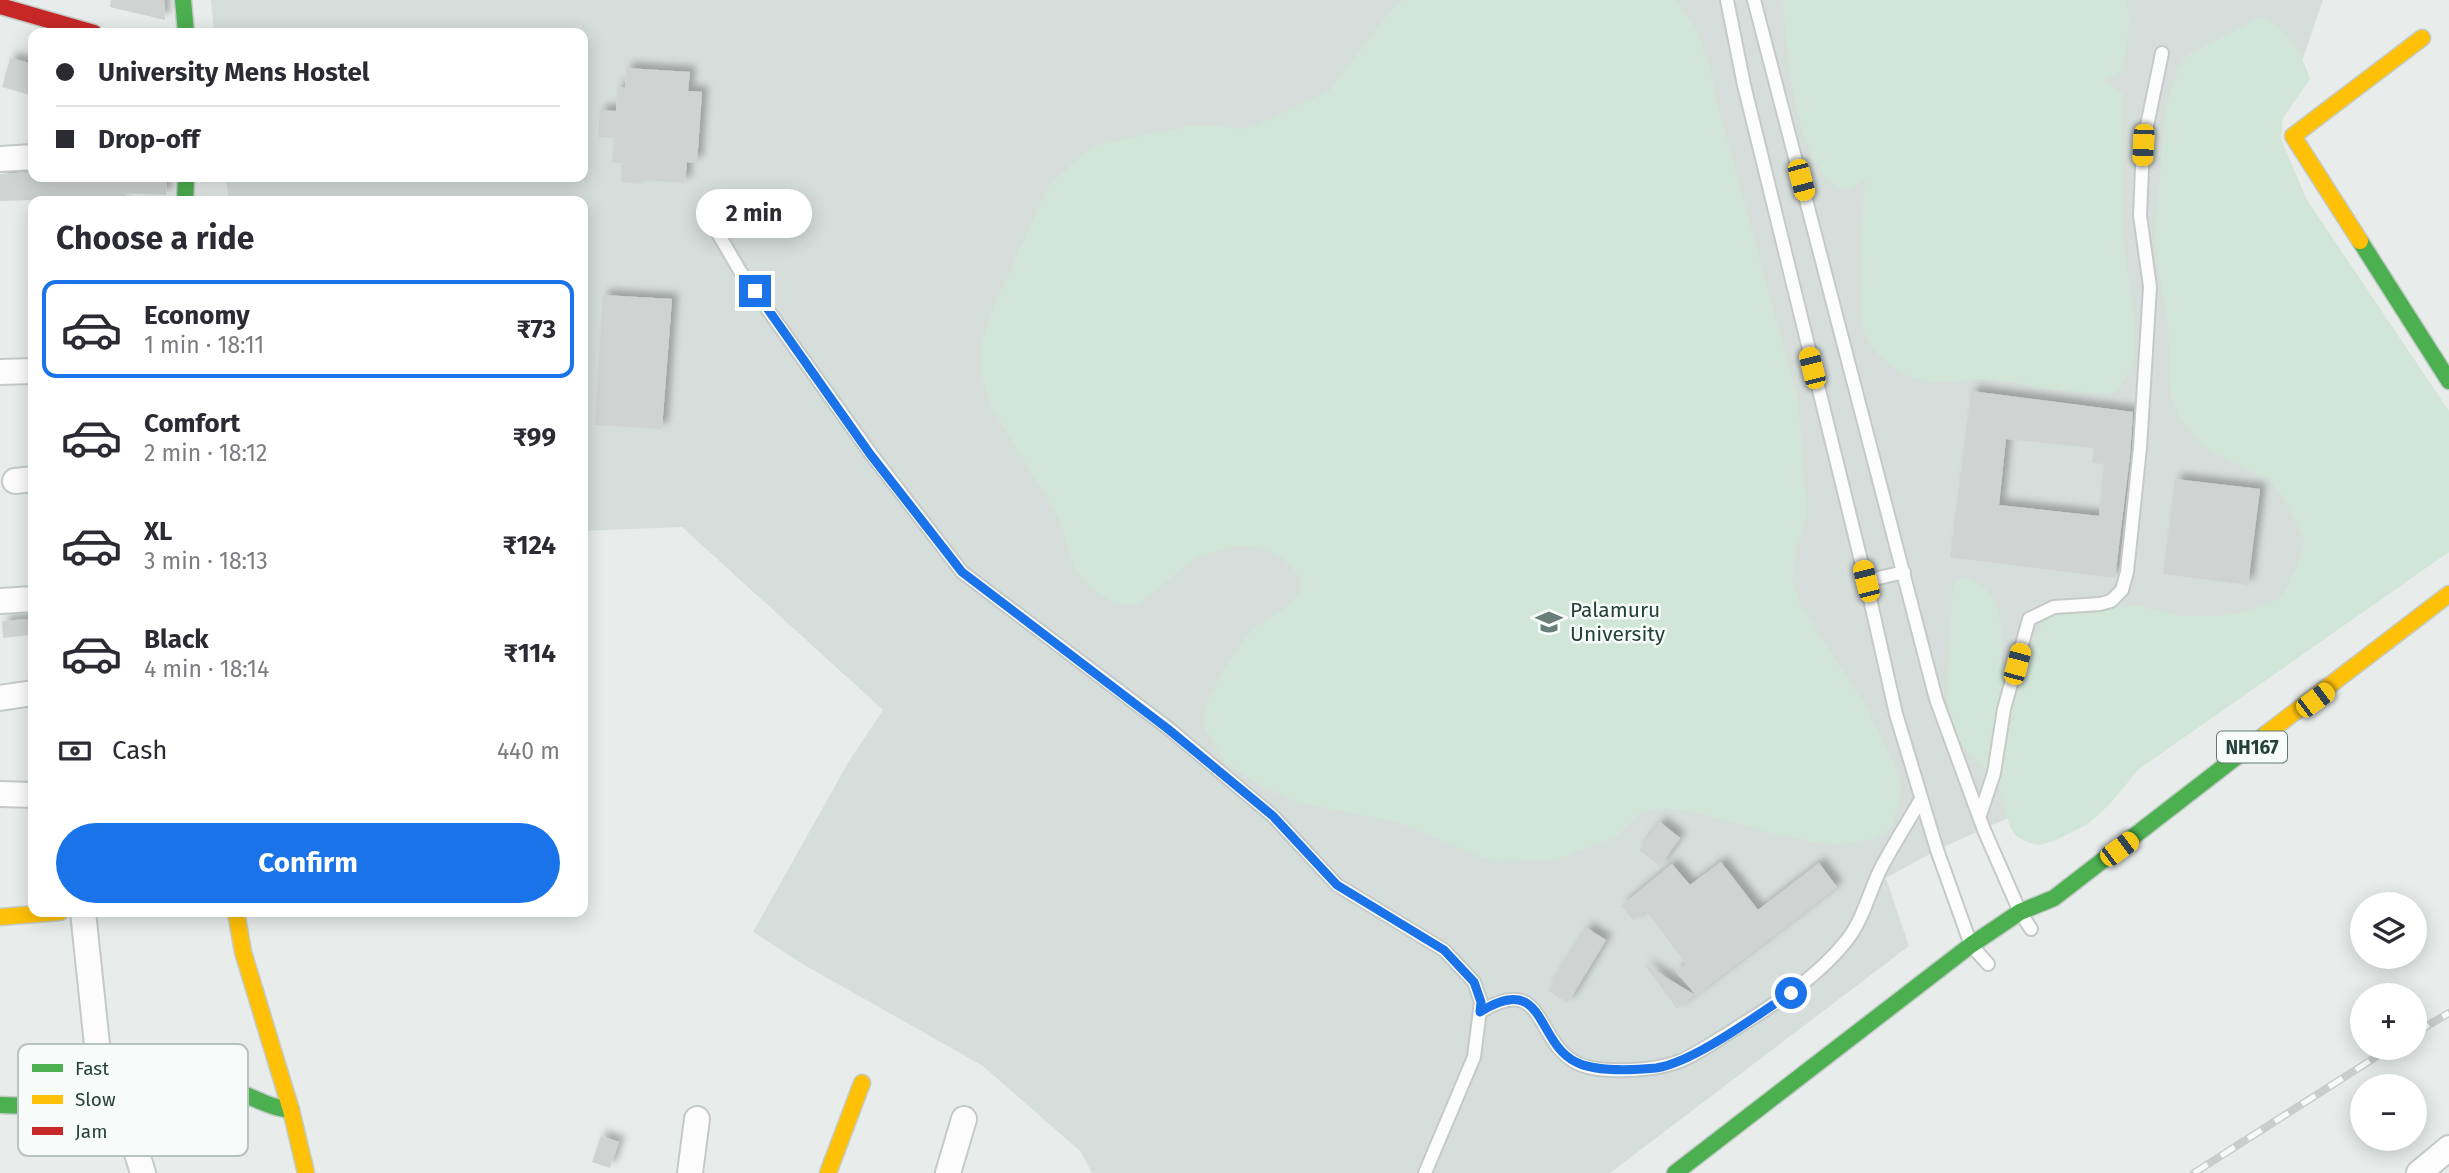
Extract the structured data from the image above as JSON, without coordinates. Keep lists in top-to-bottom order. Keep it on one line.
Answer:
{"streets":{"main road":["NH167"]},"places":{"school or university":["Palamuru University"]},"legend":["Fast","Slow","Jam"],"page":{"banner":["University Mens Hostel","Drop-off"],"bubble":"2 min","heading":"Choose a ride","list":[{"name":"Economy","note":"1 min · 18:11","value":"₹73"},{"name":"Comfort","note":"2 min · 18:12","value":"₹99"},{"name":"XL","note":"3 min · 18:13","value":"₹124"},{"name":"Black","note":"4 min · 18:14","value":"₹114"}],"pay":["Cash","440 m"],"buttons":"Confirm","map_buttons":["+","−"]}}
